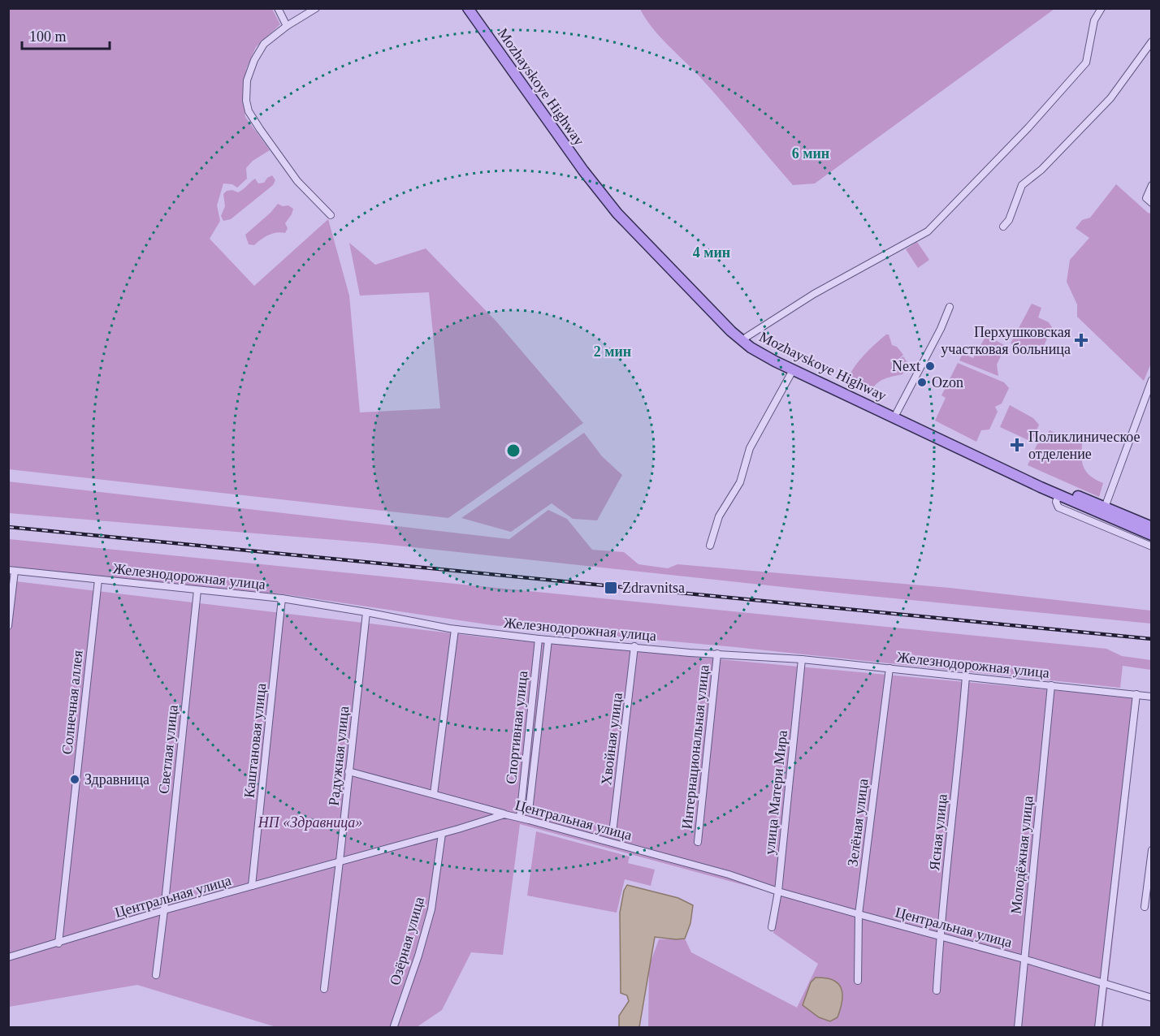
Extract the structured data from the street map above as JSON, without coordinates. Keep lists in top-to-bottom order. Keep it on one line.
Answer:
{"streets":{"main road":["Mozhayskoye Highway"],"street":["Железнодорожная улица","Солнечная аллея","Спортивная улица","Хвойная улица","Каштановая улица","Интернациональная улица","Светлая улица","Радужная улица","улица Матери Мира","Центральная улица","Зелёная улица","Ясная улица","Молодёжная улица","Озёрная улица"]},"crossings":[["Железнодорожная улица","Солнечная аллея"],["Железнодорожная улица","Спортивная улица"],["Железнодорожная улица","Хвойная улица"],["Железнодорожная улица","Каштановая улица"],["Железнодорожная улица","Интернациональная улица"],["Железнодорожная улица","Светлая улица"],["Железнодорожная улица","Радужная улица"],["Железнодорожная улица","улица Матери Мира"],["Железнодорожная улица","Зелёная улица"],["Железнодорожная улица","Ясная улица"],["Железнодорожная улица","Молодёжная улица"],["Солнечная аллея","Центральная улица"],["Спортивная улица","Центральная улица"],["Каштановая улица","Центральная улица"],["Светлая улица","Центральная улица"],["Радужная улица","Центральная улица"],["улица Матери Мира","Центральная улица"],["Центральная улица","Зелёная улица"],["Центральная улица","Ясная улица"],["Центральная улица","Молодёжная улица"],["Центральная улица","Озёрная улица"]],"parks":["НП «Здравница»"],"places":{"health":["Перхушковская участковая больница","Поликлиническое отделение"],"other":["Next","Ozon","Здравница"],"transit":["Zdravnitsa"]},"scale_bar":"100 m","rings":["6 мин","4 мин","2 мин"]}
